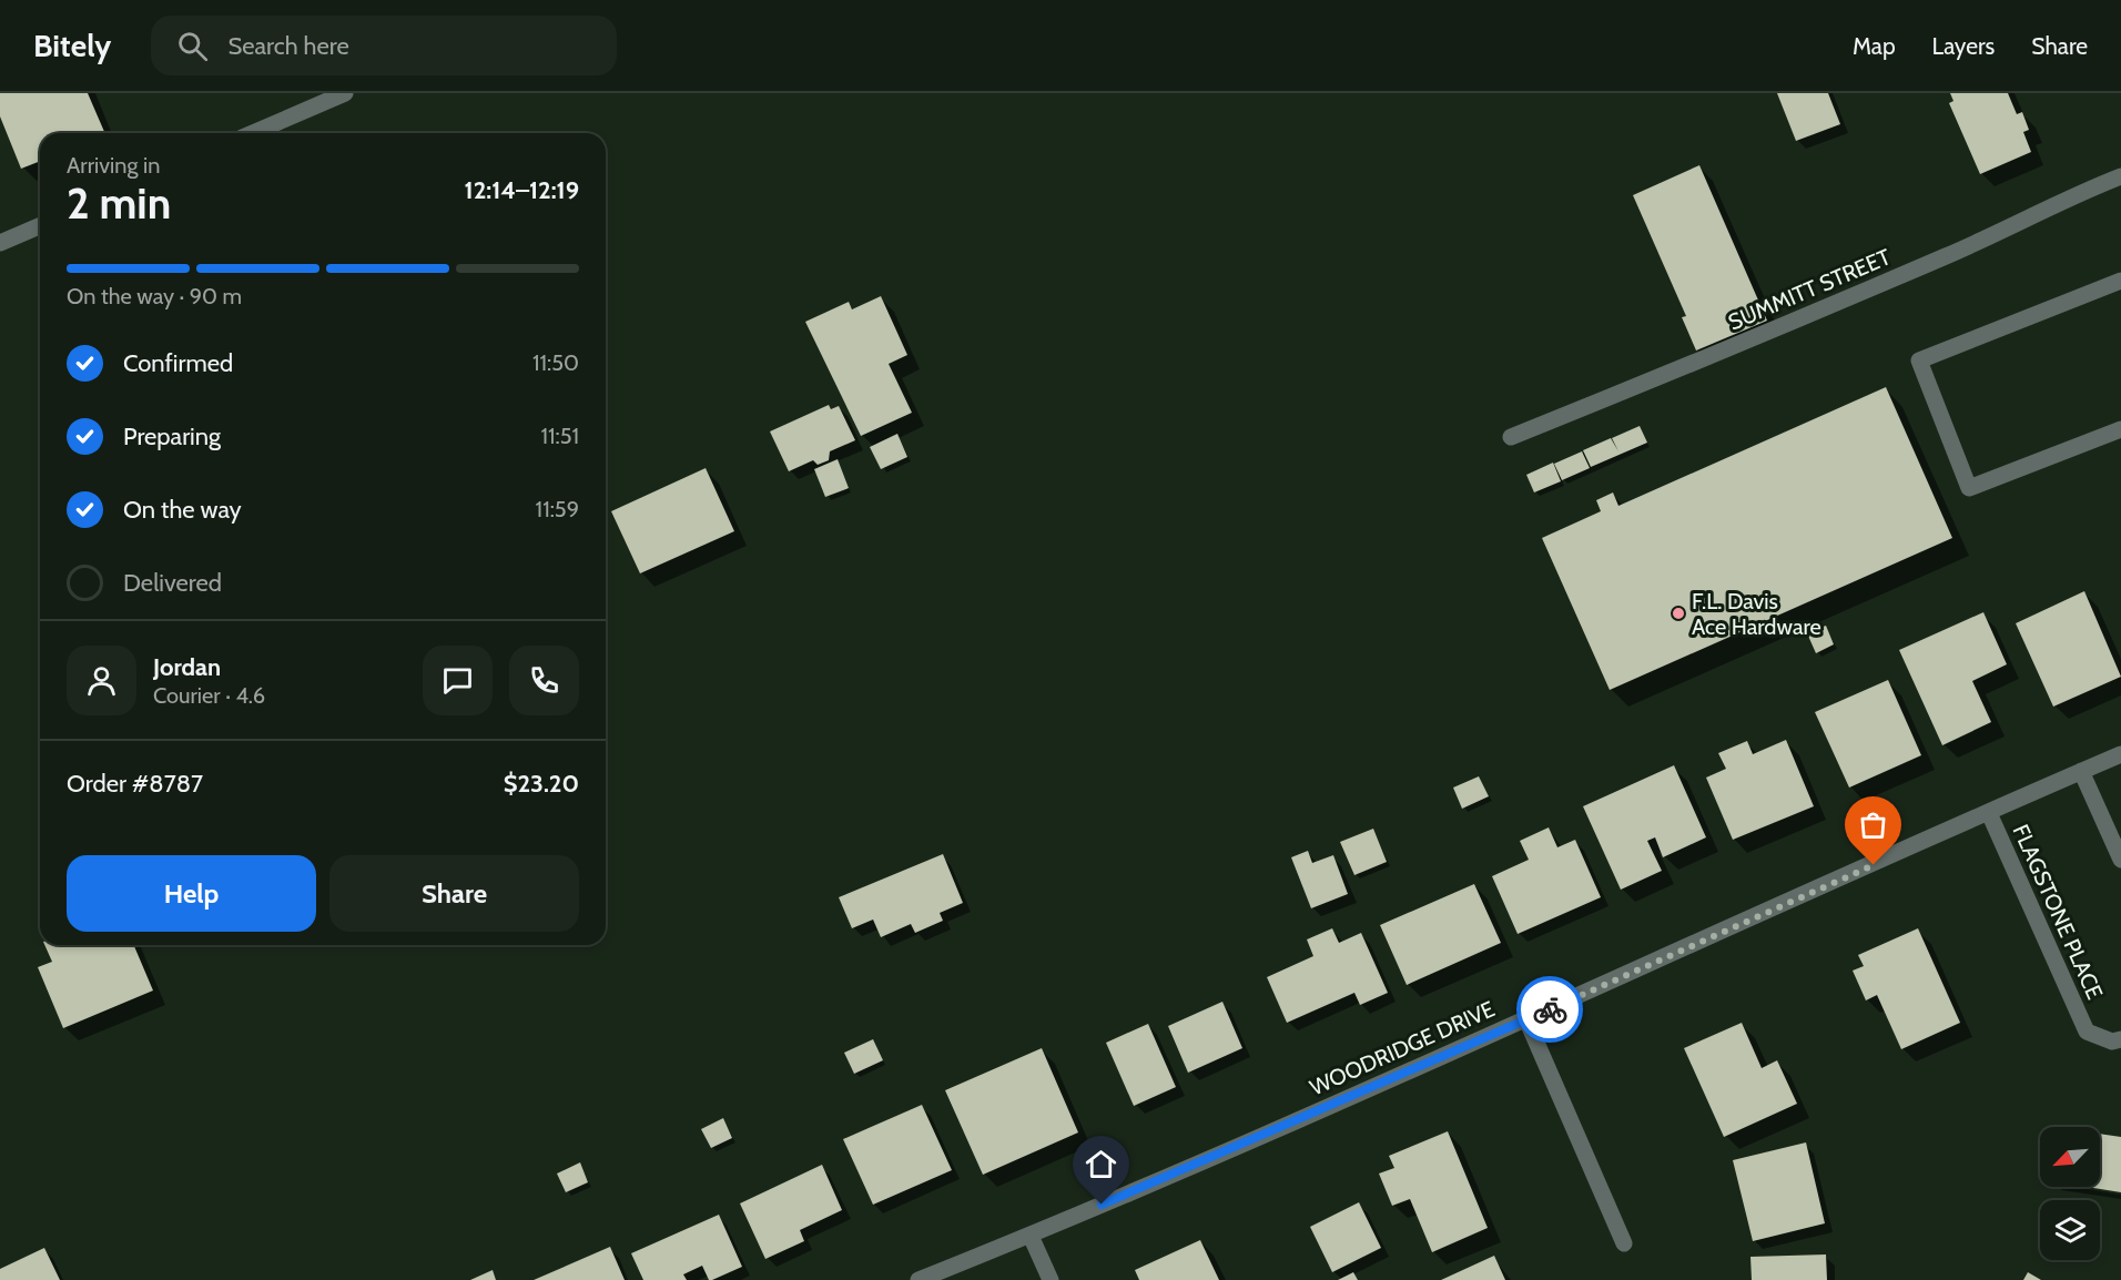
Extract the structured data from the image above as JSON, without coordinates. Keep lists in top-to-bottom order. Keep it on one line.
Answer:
{"streets":{"street":["SUMMITT STREET","FLAGSTONE PLACE","WOODRIDGE DRIVE"]},"crossings":[["FLAGSTONE PLACE","WOODRIDGE DRIVE"]],"places":["F.L. Davis Ace Hardware"],"north":"bottom left","page":{"header":"Bitely","search":"Search here","nav":["Map","Layers","Share"],"heading":["2 min","Arriving in","12:14–12:19"],"panel":["Jordan","Courier · 4.6","Order #8787","$23.20"],"bar":"On the way · 90 m","list":[["Confirmed","11:50"],["Preparing","11:51"],["On the way","11:59"],"Delivered"],"buttons":["Help","Share"]}}
